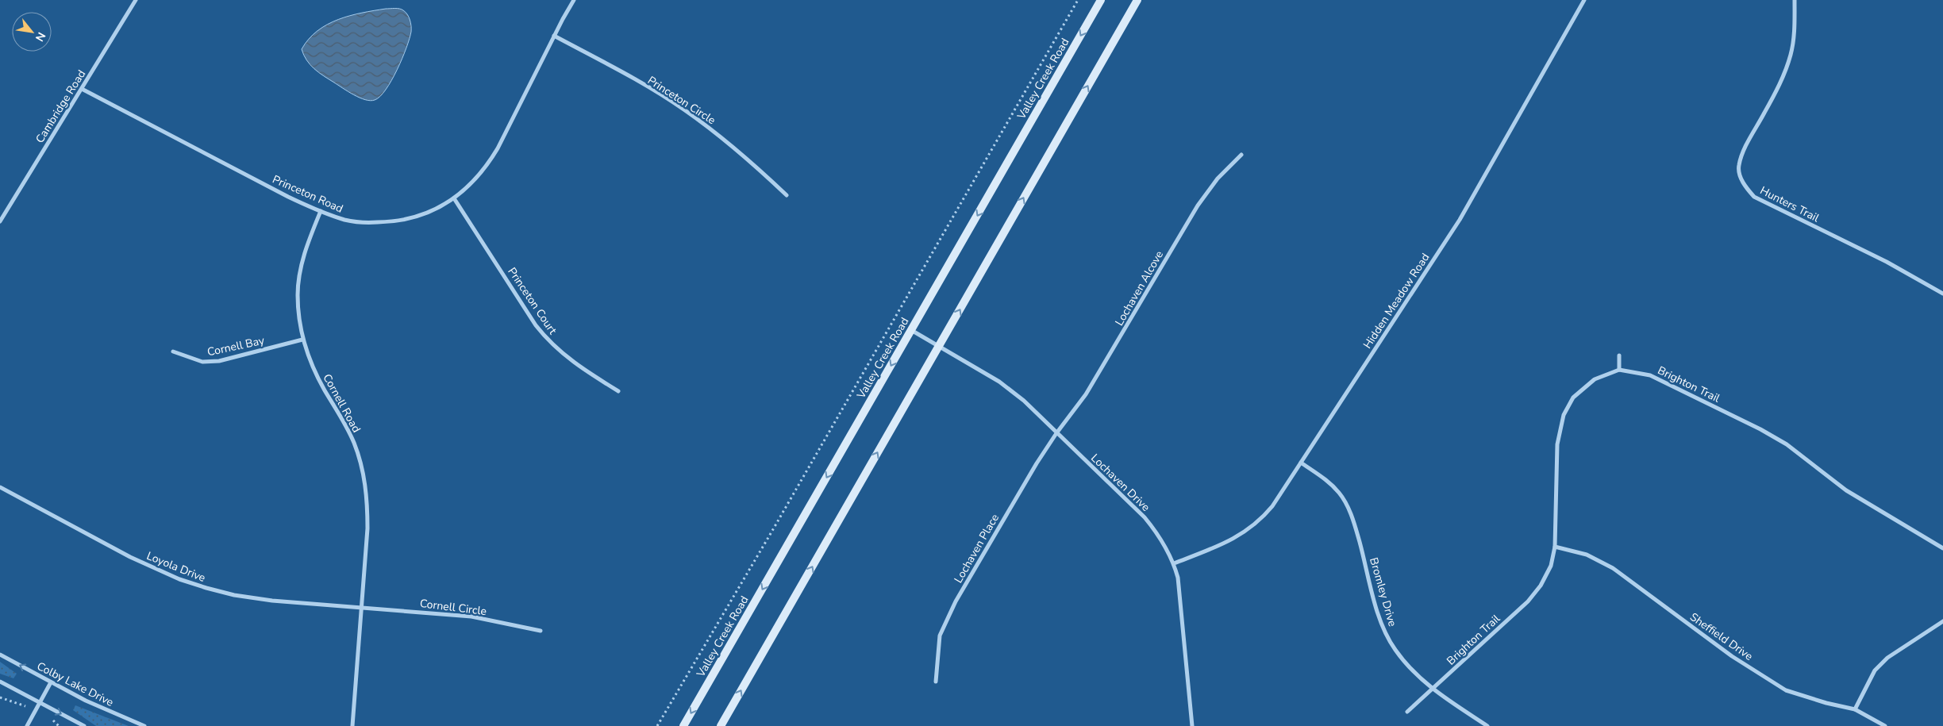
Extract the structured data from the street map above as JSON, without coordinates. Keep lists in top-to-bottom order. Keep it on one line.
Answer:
{"streets":{"main road":["Valley Creek Road"],"street":["Princeton Circle","Cambridge Road","Princeton Road","Hunters Trail","Lochaven Alcove","Princeton Court","Hidden Meadow Road","Cornell Bay","Brighton Trail","Cornell Road","Lochaven Drive","Lochaven Place","Loyola Drive","Bromley Drive","Cornell Circle","Sheffield Drive","Colby Lake Drive"]},"crossings":[["Valley Creek Road","Lochaven Drive"],["Princeton Circle","Princeton Road"],["Cambridge Road","Princeton Road"],["Princeton Road","Princeton Court"],["Princeton Road","Cornell Road"],["Lochaven Alcove","Lochaven Drive"],["Lochaven Alcove","Lochaven Place"],["Hidden Meadow Road","Lochaven Drive"],["Hidden Meadow Road","Bromley Drive"],["Cornell Bay","Cornell Road"],["Brighton Trail","Bromley Drive"],["Brighton Trail","Sheffield Drive"],["Cornell Road","Loyola Drive"],["Cornell Road","Cornell Circle"],["Lochaven Drive","Lochaven Place"],["Loyola Drive","Cornell Circle"]],"north":"bottom right"}
